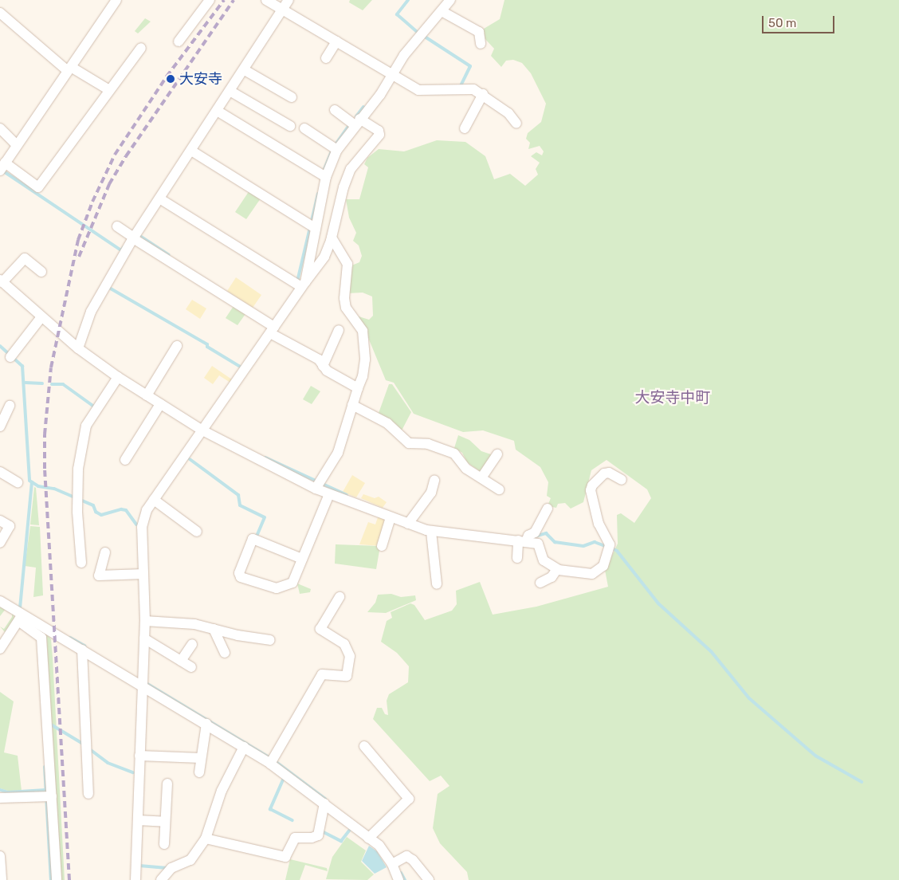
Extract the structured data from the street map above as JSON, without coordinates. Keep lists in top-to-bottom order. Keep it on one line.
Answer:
{"districts":["大安寺中町"],"places":["大安寺"],"scale_bar":"50 m"}
